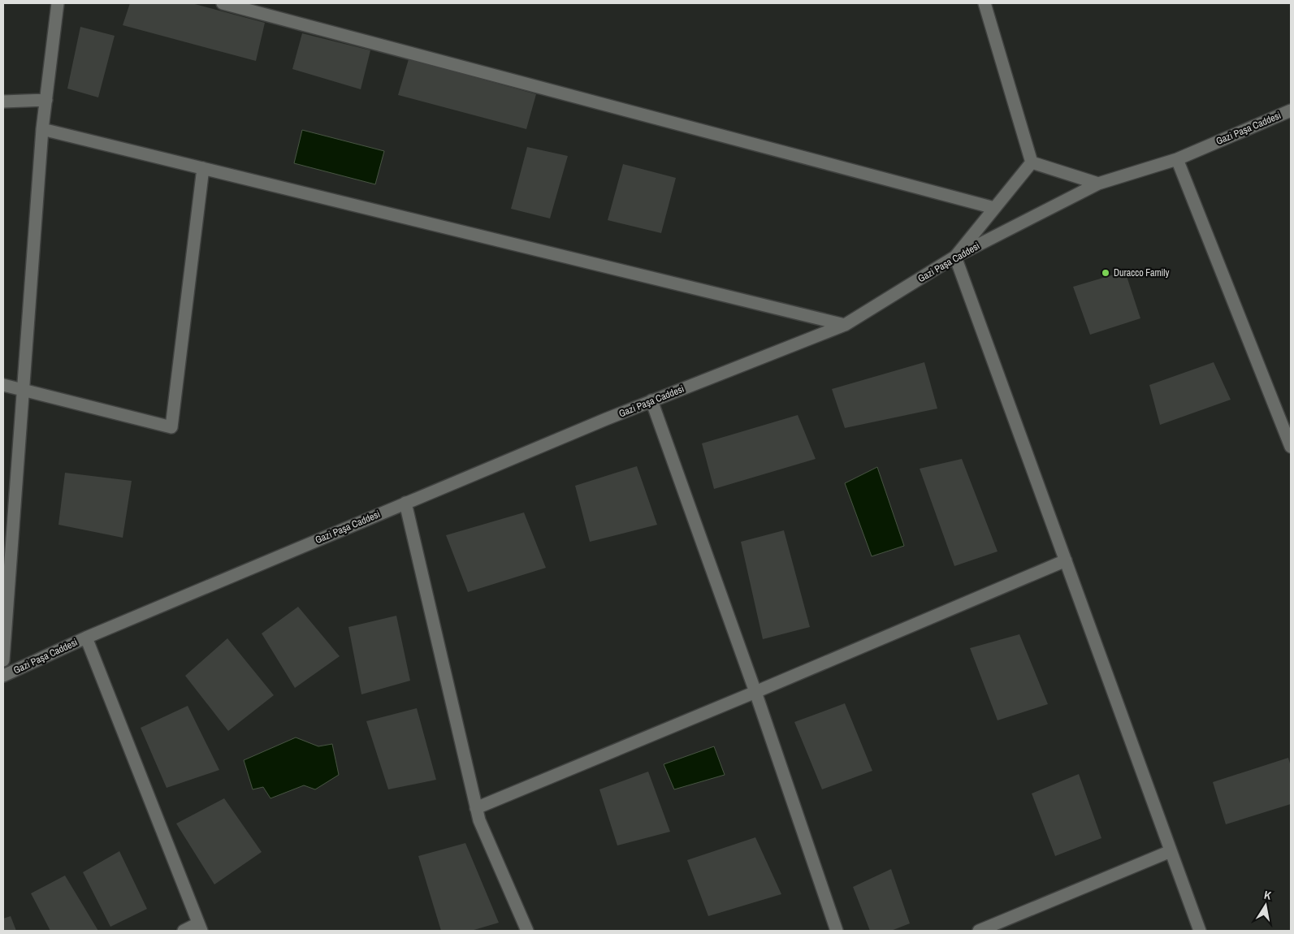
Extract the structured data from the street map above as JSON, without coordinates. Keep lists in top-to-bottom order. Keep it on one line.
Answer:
{"streets":{"street":["Gazi Paşa Caddesi"]},"places":["Duracco Family"],"north":"top"}
